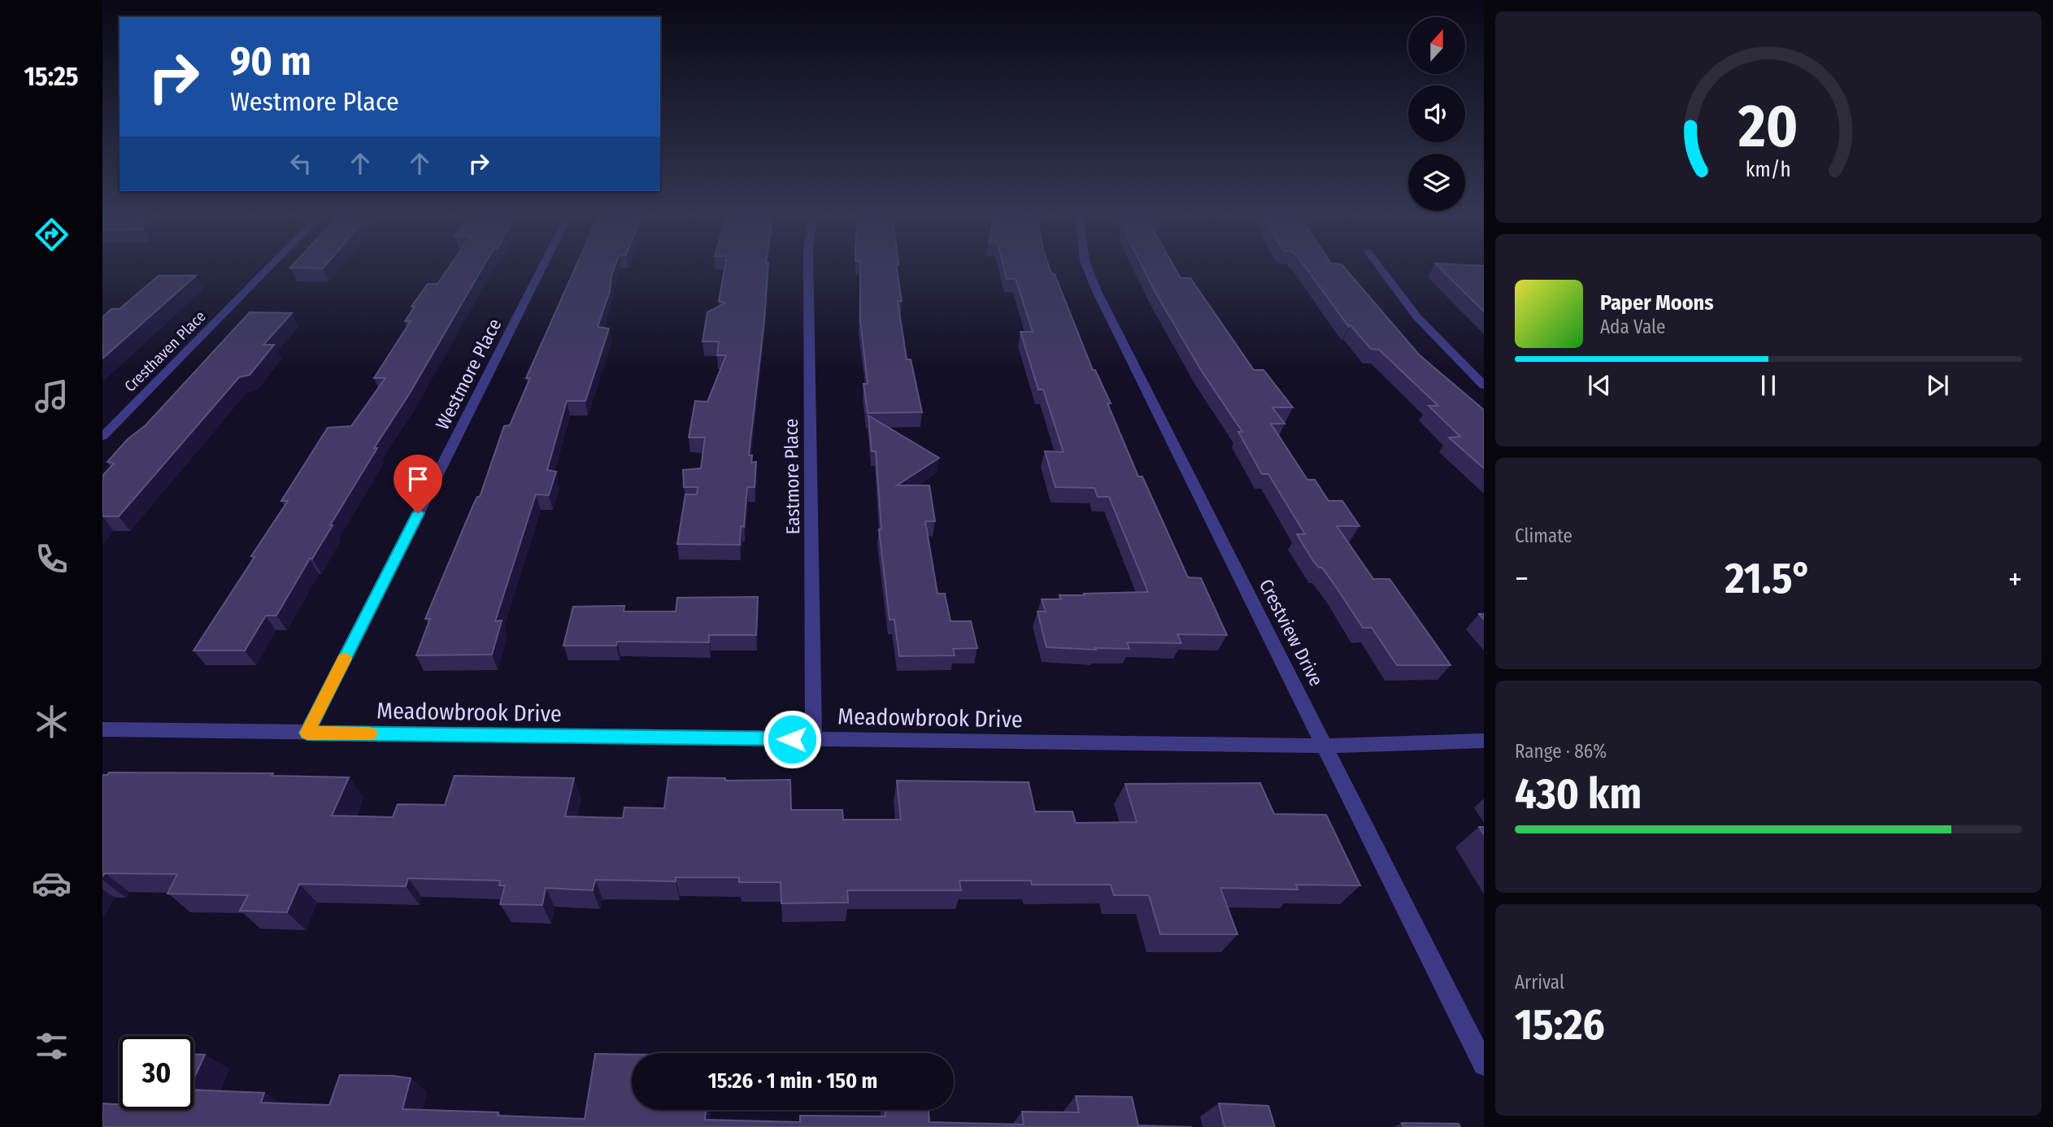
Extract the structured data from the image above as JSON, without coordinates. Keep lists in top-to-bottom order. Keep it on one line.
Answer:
{"streets":{"street":["Cresthaven Place","Westmore Place","Eastmore Place","Crestview Drive","Meadowbrook Drive"]},"crossings":[["Westmore Place","Meadowbrook Drive"],["Eastmore Place","Meadowbrook Drive"],["Crestview Drive","Meadowbrook Drive"]],"north":"top","page":{"tabs":"15:25","turn":["90 m","Westmore Place"],"song":["Paper Moons","Ada Vale"],"tile":["Climate",["Range · 86%","430 km"],["Arrival","15:26"]],"heat":["−","21.5°","+"],"limit":"30","trip":"15:26 · 1 min · 150 m","gauge":["20","km/h"]}}
